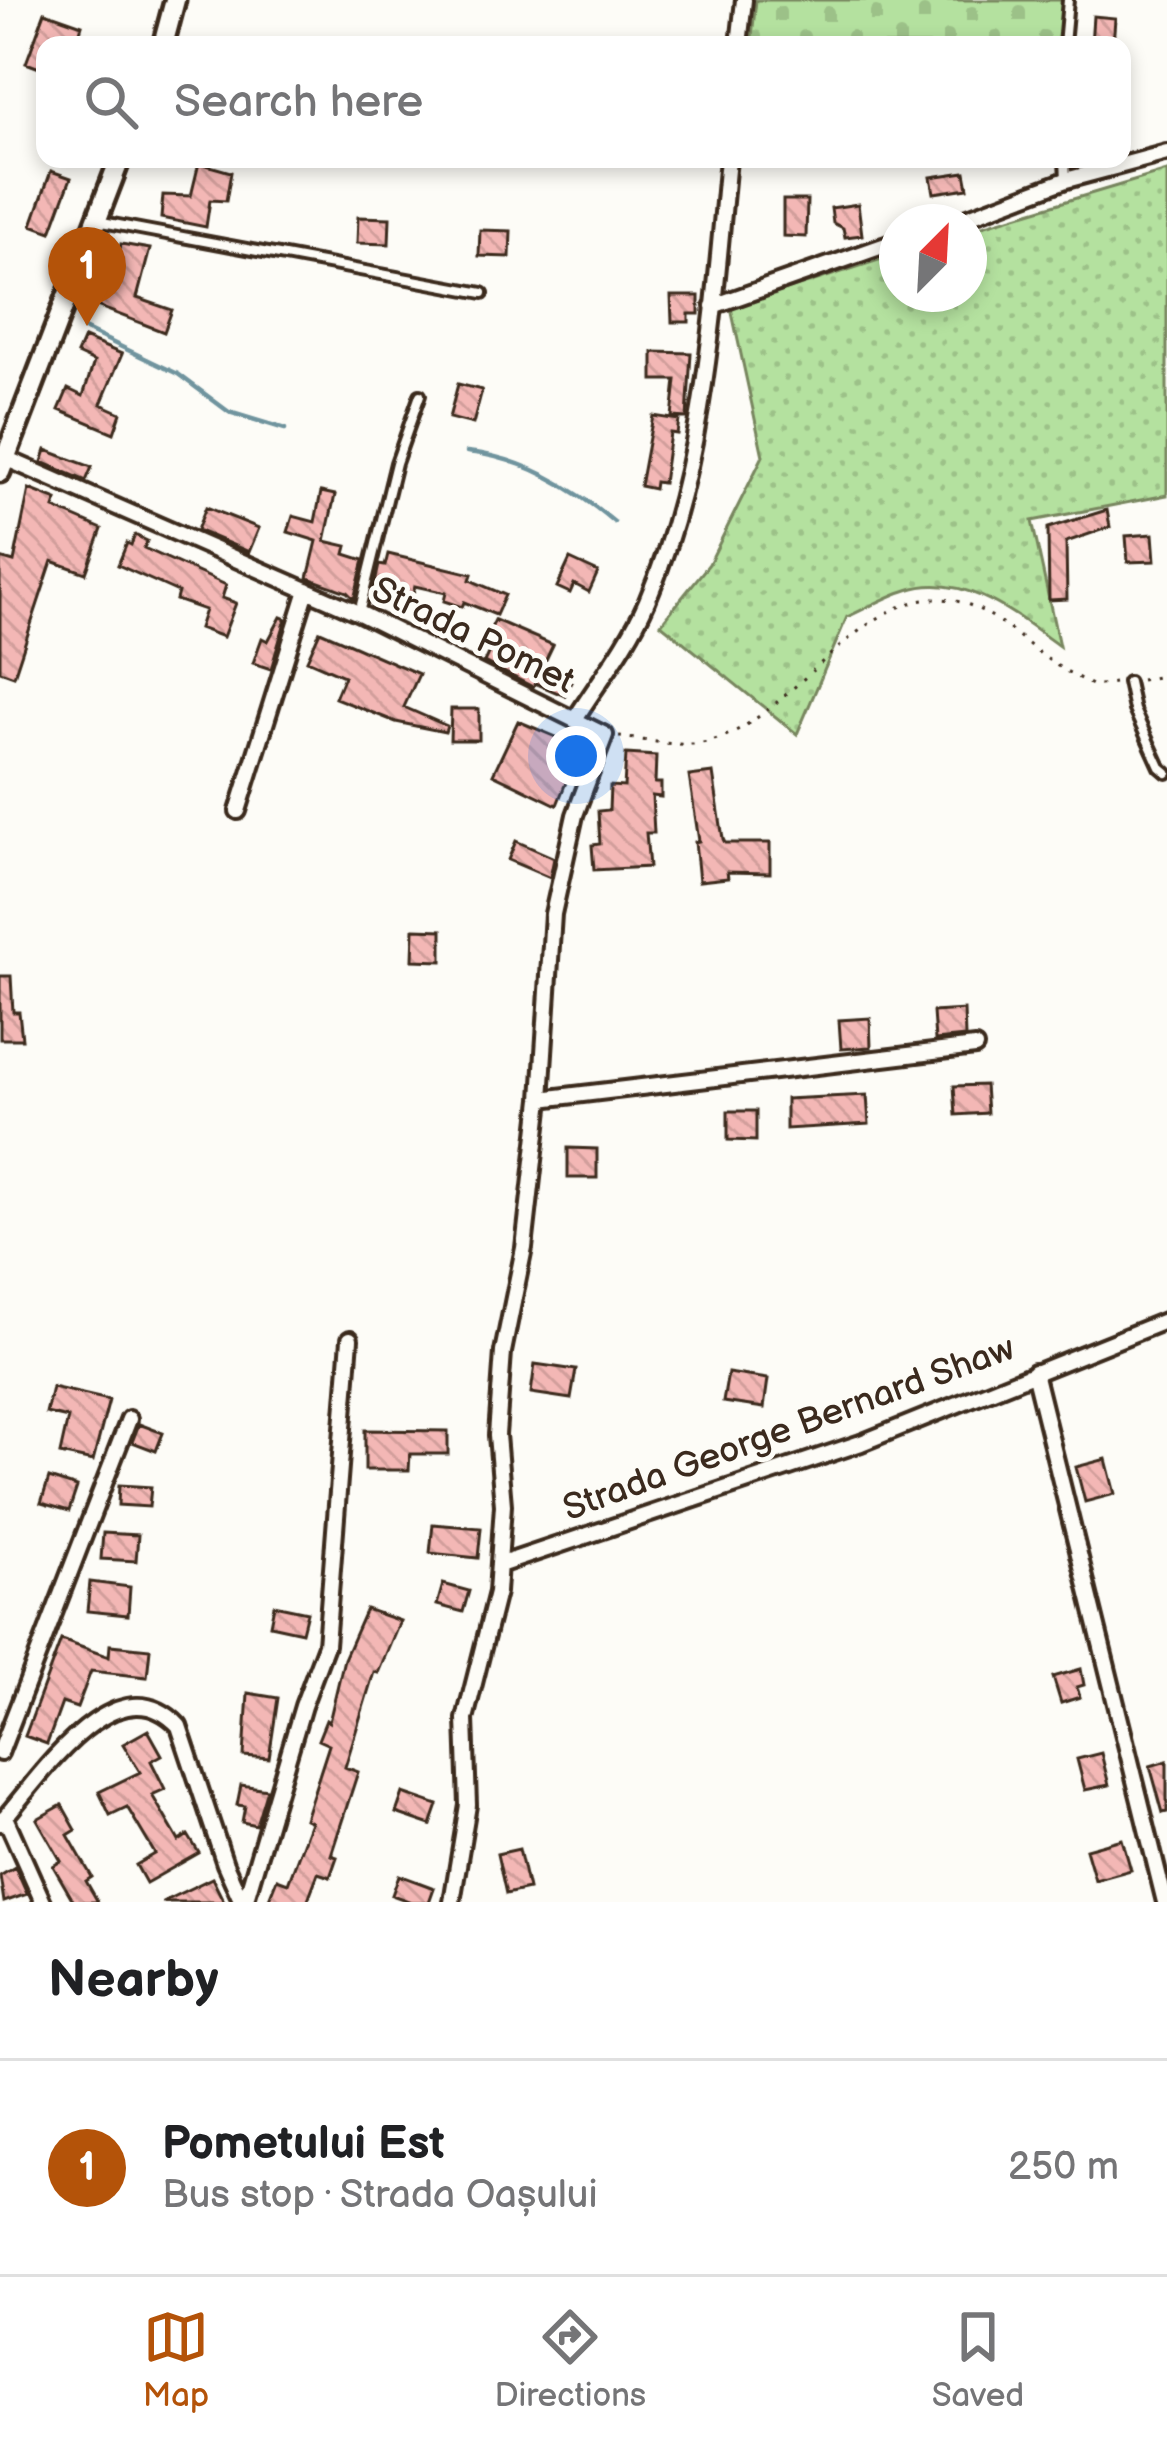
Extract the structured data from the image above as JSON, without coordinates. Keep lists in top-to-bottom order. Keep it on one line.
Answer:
{"streets":{"street":["Strada Pomet","Strada George Bernard Shaw"]},"north":"top right","page":{"search":"Search here","pins":"1","heading":"Nearby","list":[{"mark":"1","name":"Pometului Est","note":"Bus stop · Strada Oașului","value":"250 m"}],"nav":["Map","Directions","Saved"]}}
